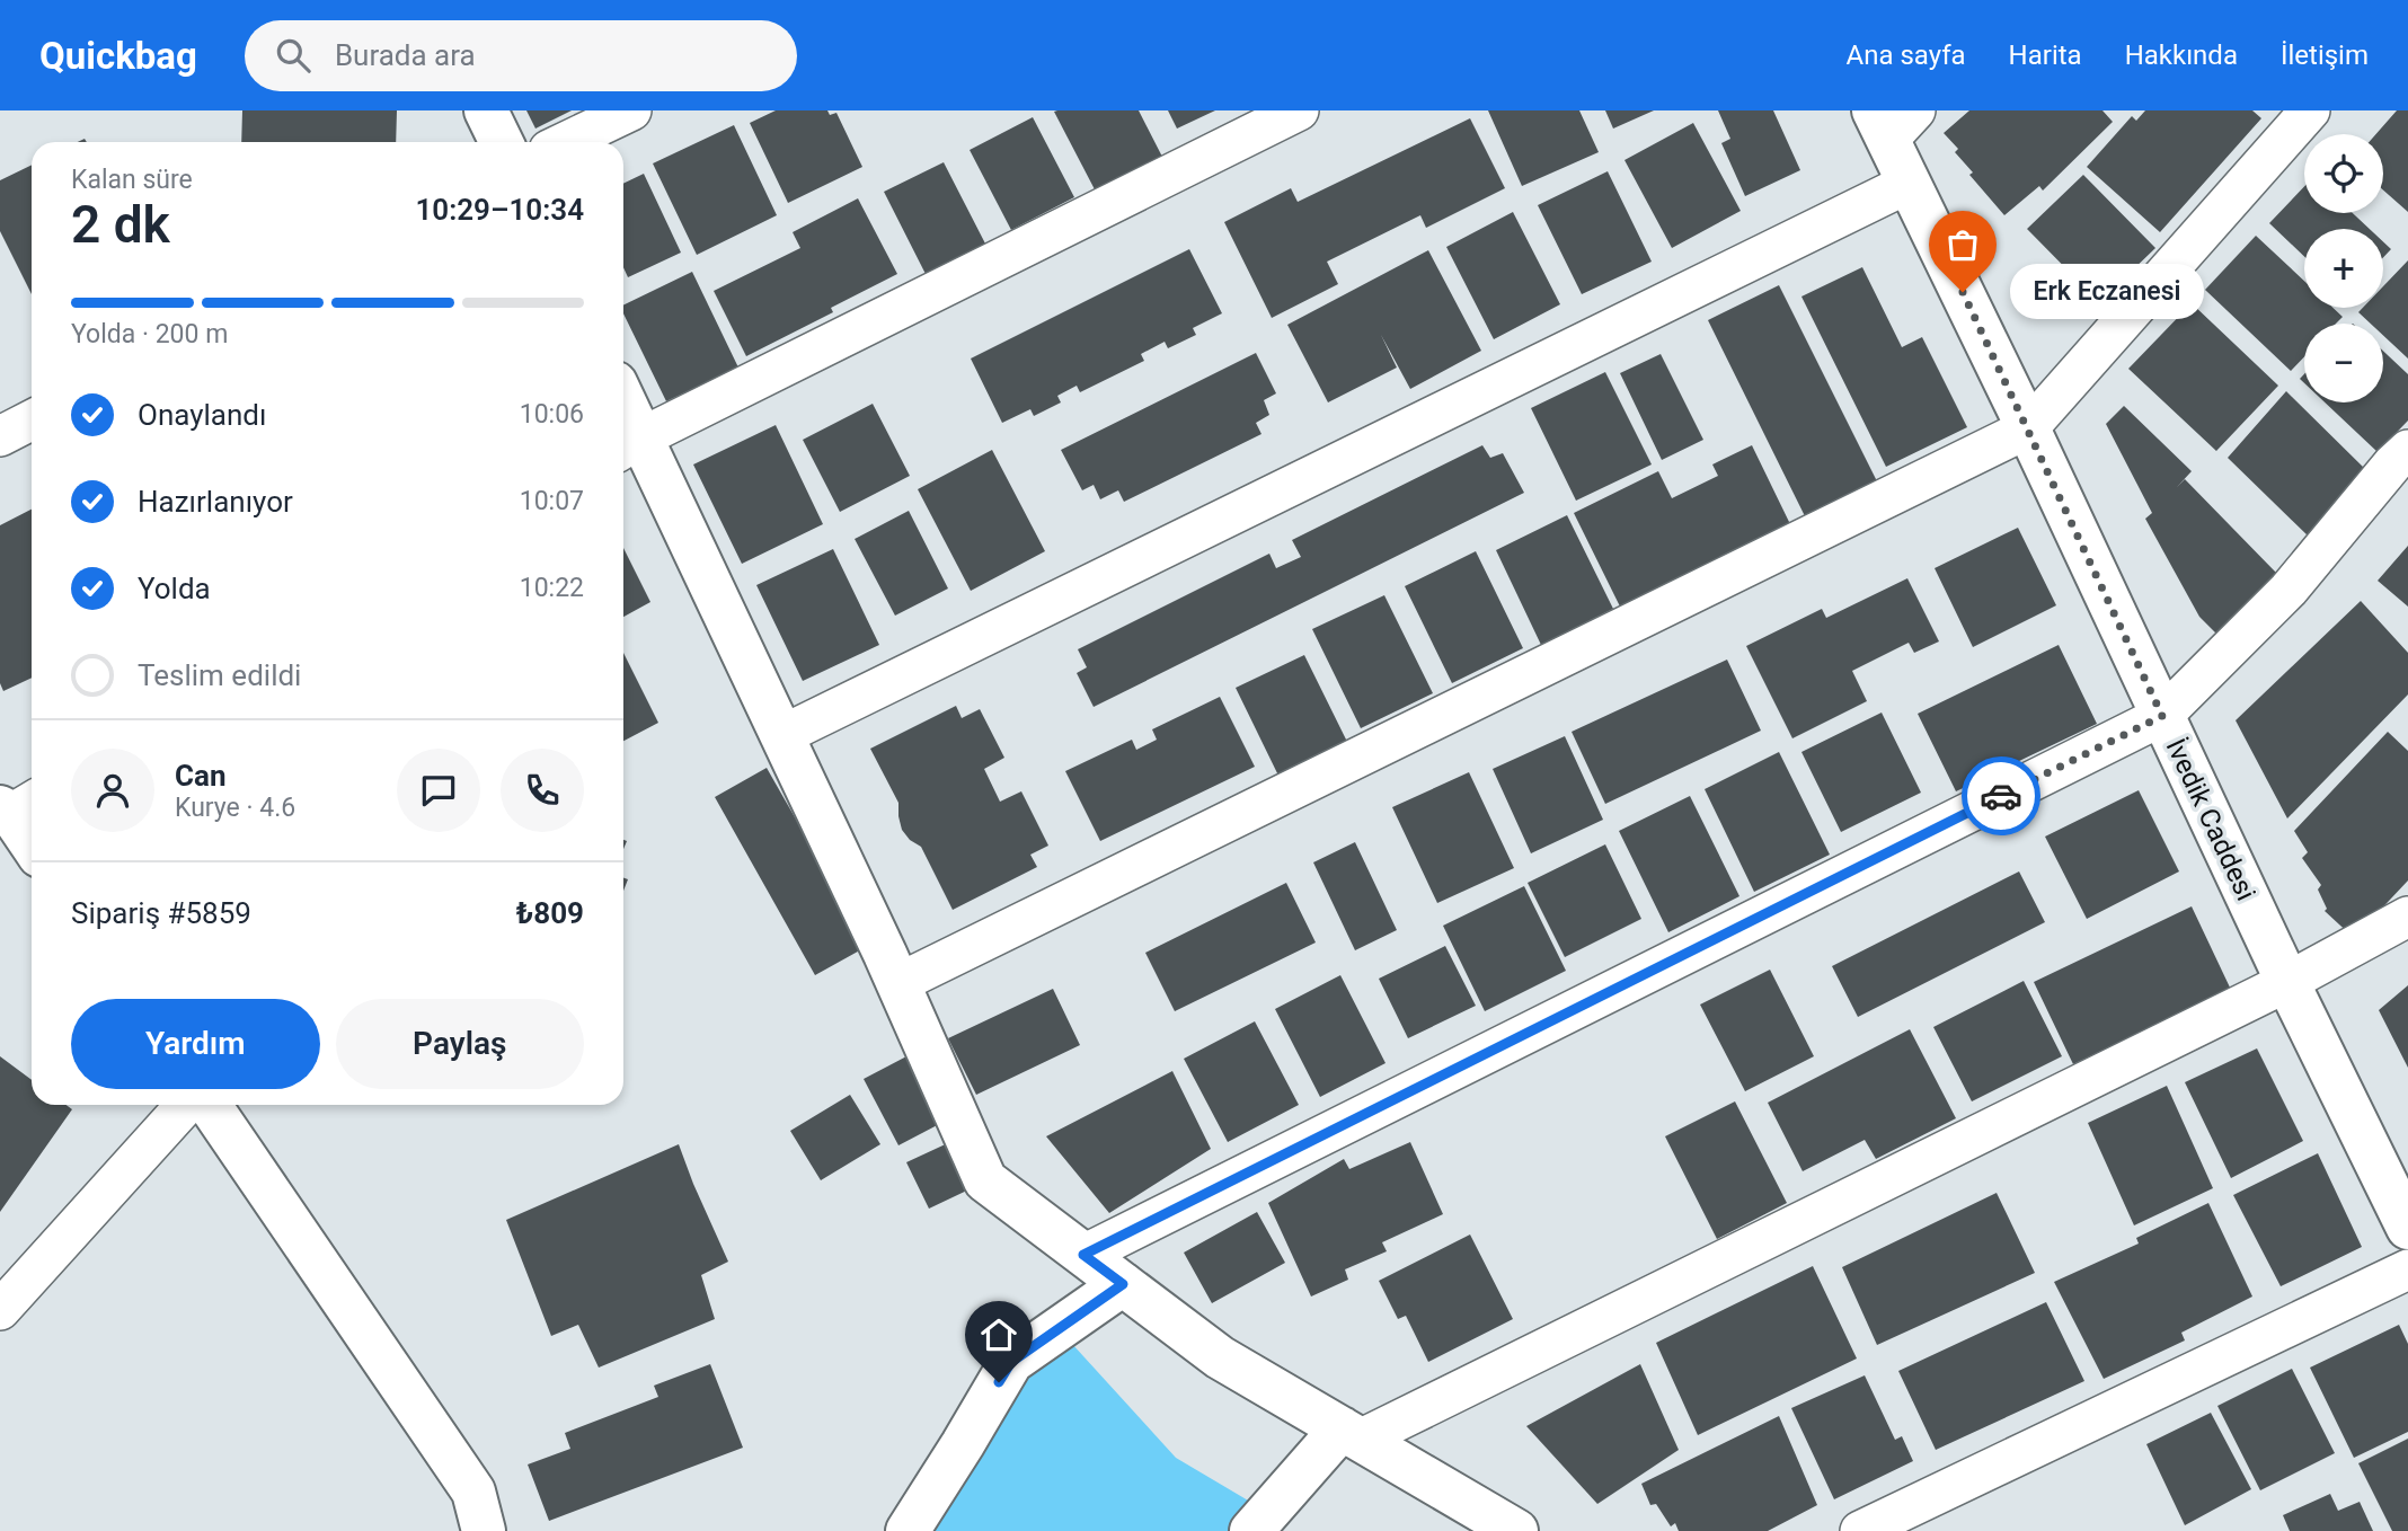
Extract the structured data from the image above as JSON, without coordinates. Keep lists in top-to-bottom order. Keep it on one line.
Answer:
{"streets":{"street":["İvedik Caddesi"]},"places":["Erk Eczanesi"],"page":{"header":"Quickbag","search":"Burada ara","nav":["Ana sayfa","Harita","Hakkında","İletişim"],"map_buttons":["+","−"],"heading":["2 dk","Kalan süre","10:29–10:34"],"panel":["Can","Kurye · 4.6","Sipariş #5859","₺809"],"bubble":"Erk Eczanesi","bar":"Yolda · 200 m","list":[["Onaylandı","10:06"],["Hazırlanıyor","10:07"],["Yolda","10:22"],"Teslim edildi"],"buttons":["Yardım","Paylaş"]}}
